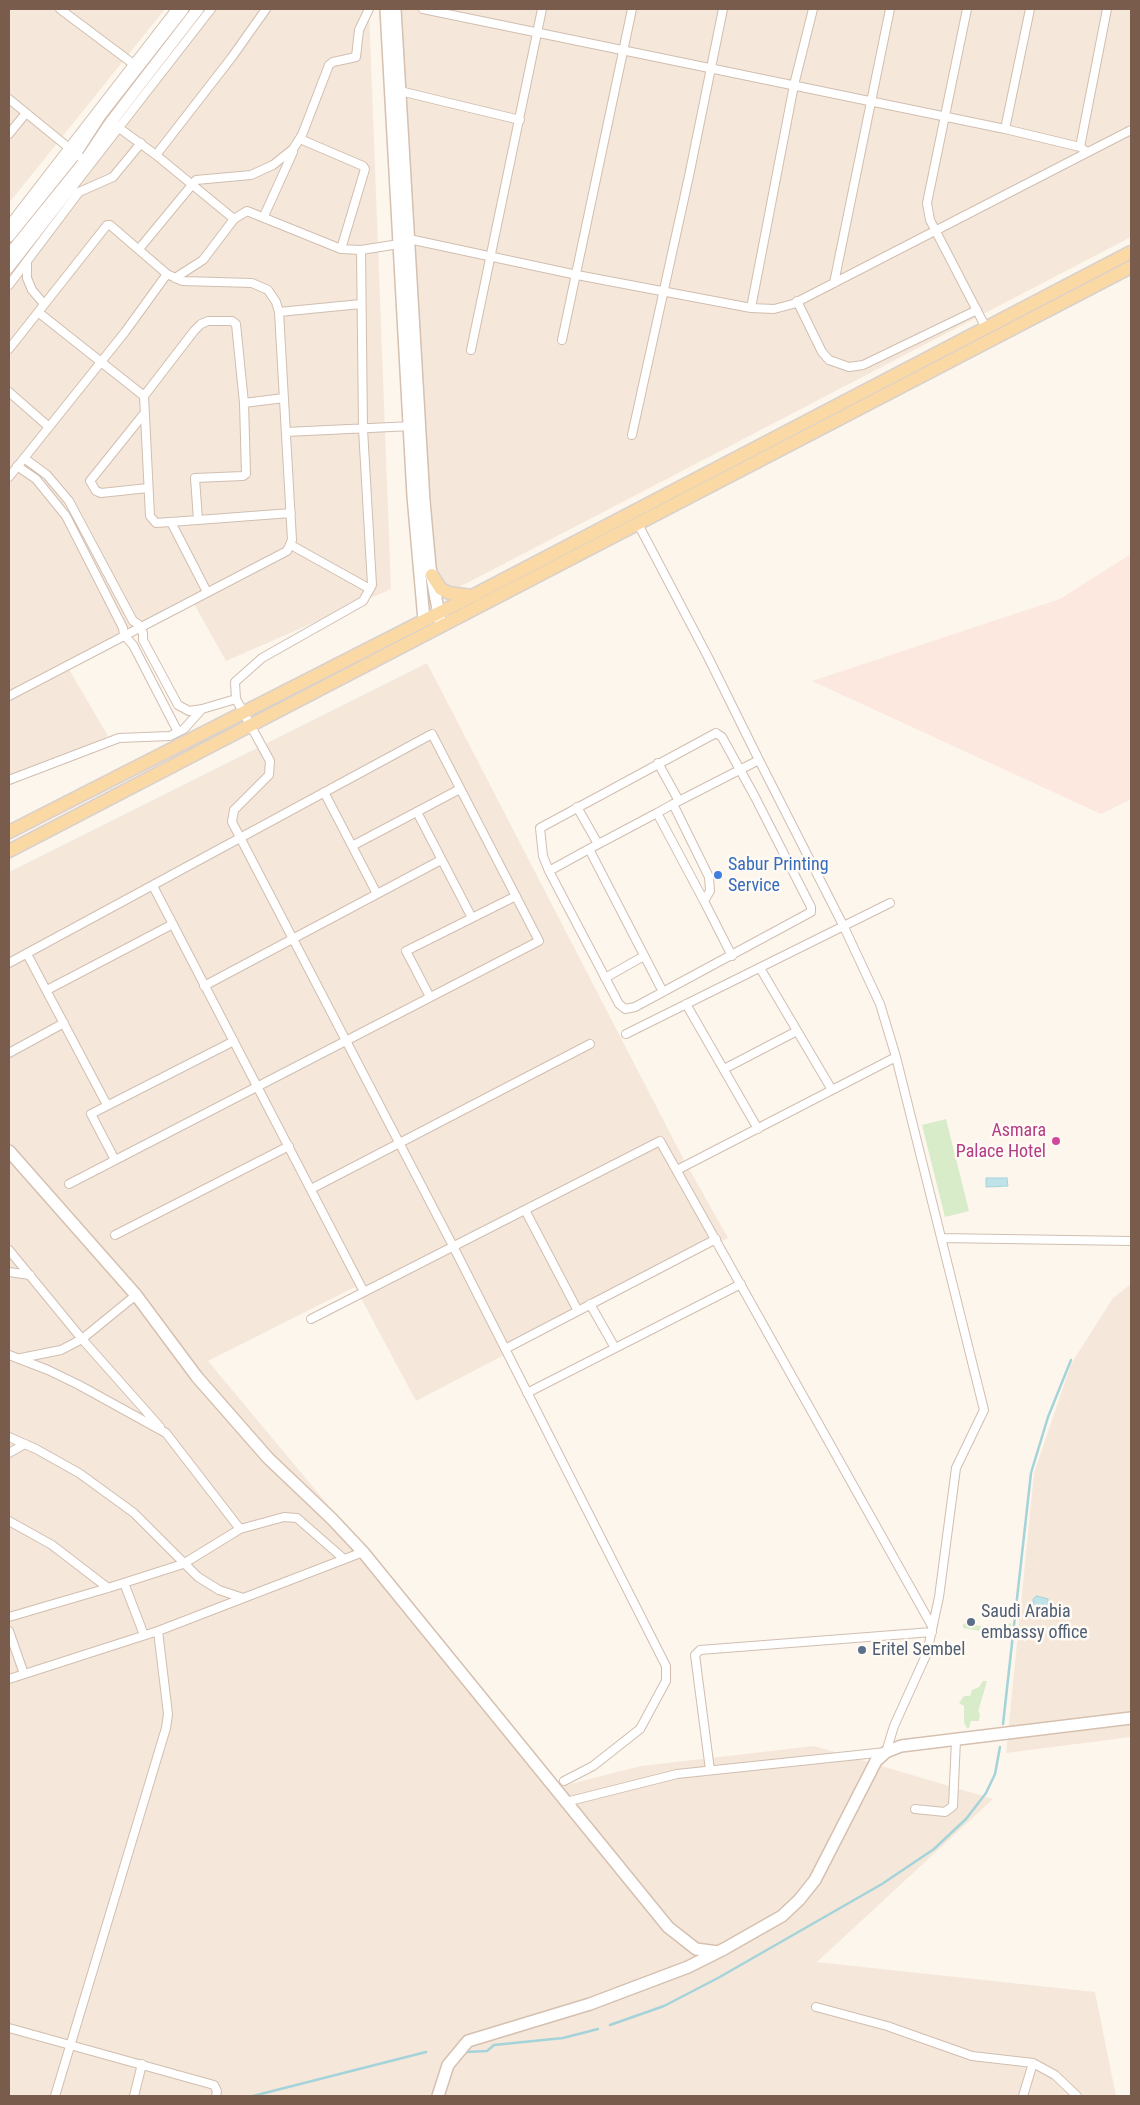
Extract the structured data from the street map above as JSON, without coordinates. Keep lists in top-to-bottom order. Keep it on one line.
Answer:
{"places":["Sabur Printing Service","Asmara Palace Hotel","Saudi Arabia embassy office","Eritel Sembel"]}
